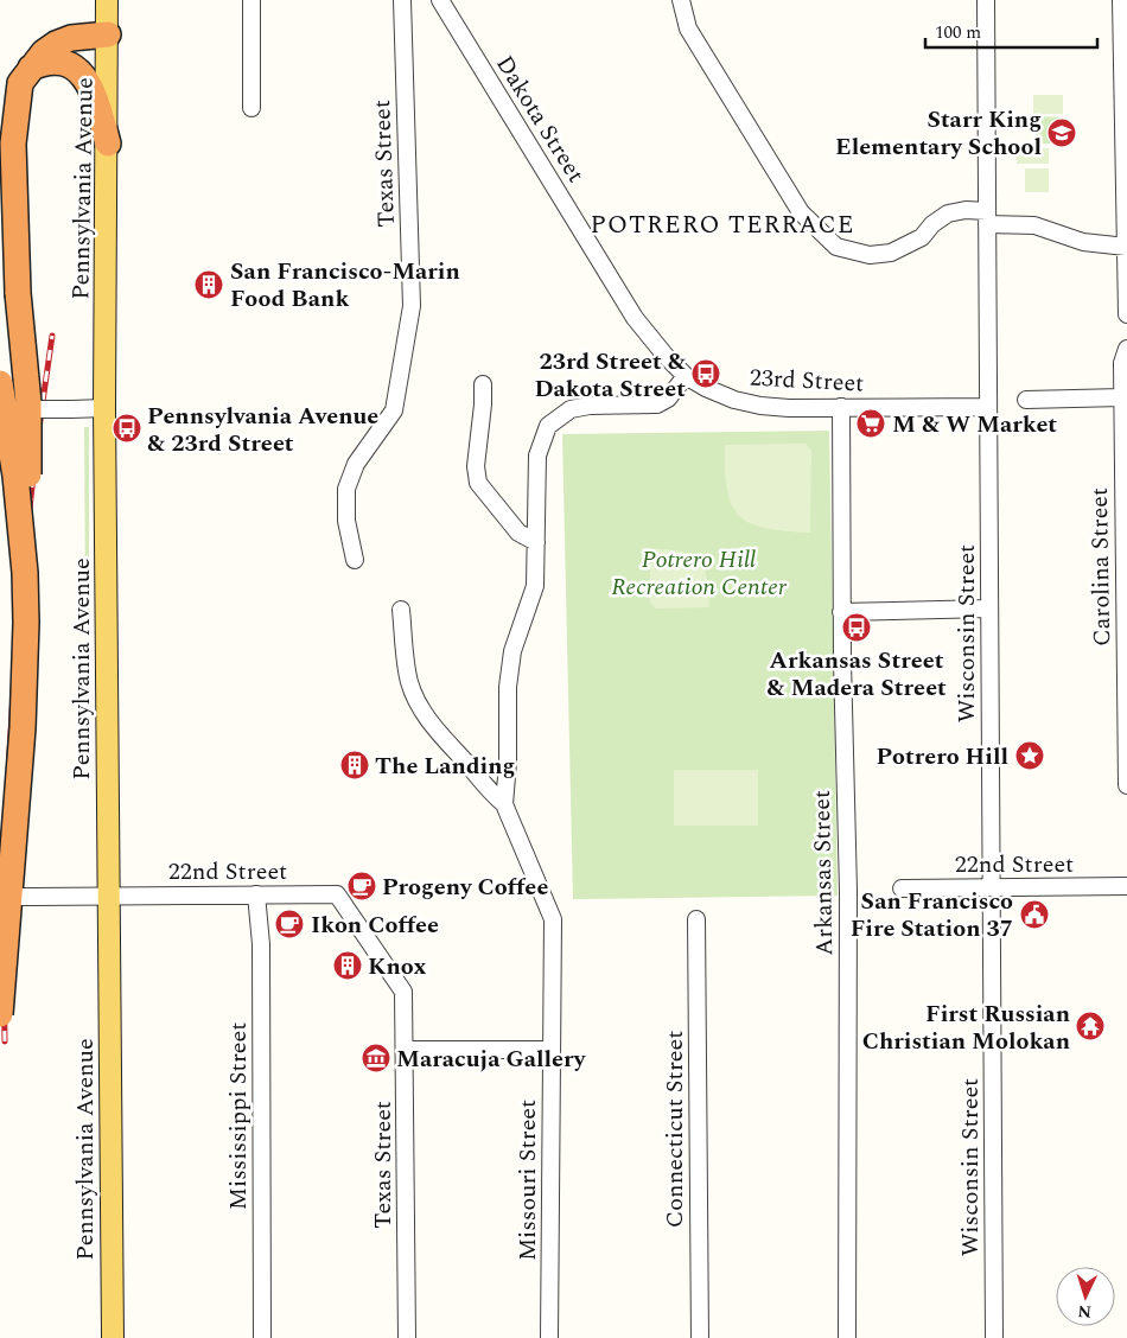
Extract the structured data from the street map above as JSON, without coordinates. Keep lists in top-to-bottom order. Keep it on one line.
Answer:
{"streets":{"main road":["Pennsylvania Avenue"],"street":["Dakota Street","Texas Street","23rd Street","Carolina Street","Wisconsin Street","22nd Street","Arkansas Street","Mississippi Street","Connecticut Street","Missouri Street"]},"crossings":[["Dakota Street","23rd Street"],["Dakota Street","Missouri Street"],["Texas Street","22nd Street"],["Pennsylvania Avenue","22nd Street"],["23rd Street","Wisconsin Street"],["23rd Street","Arkansas Street"],["23rd Street","Missouri Street"],["Wisconsin Street","22nd Street"],["22nd Street","Mississippi Street"]],"districts":["POTRERO TERRACE"],"parks":["Potrero Hill Recreation Center"],"places":{"school or university":["Starr King Elementary School"],"building":["San Francisco-Marin Food Bank","The Landing","Knox"],"bus stop":["23rd Street & Dakota Street","Pennsylvania Avenue & 23rd Street","Arkansas Street & Madera Street"],"supermarket":["M & W Market"],"place":["Potrero Hill"],"cafe":["Progeny Coffee","Ikon Coffee"],"public building":["San Francisco Fire Station 37"],"temple":["First Russian Christian Molokan"],"museum":["Maracuja Gallery"]},"scale_bar":"100 m","north":"bottom"}
